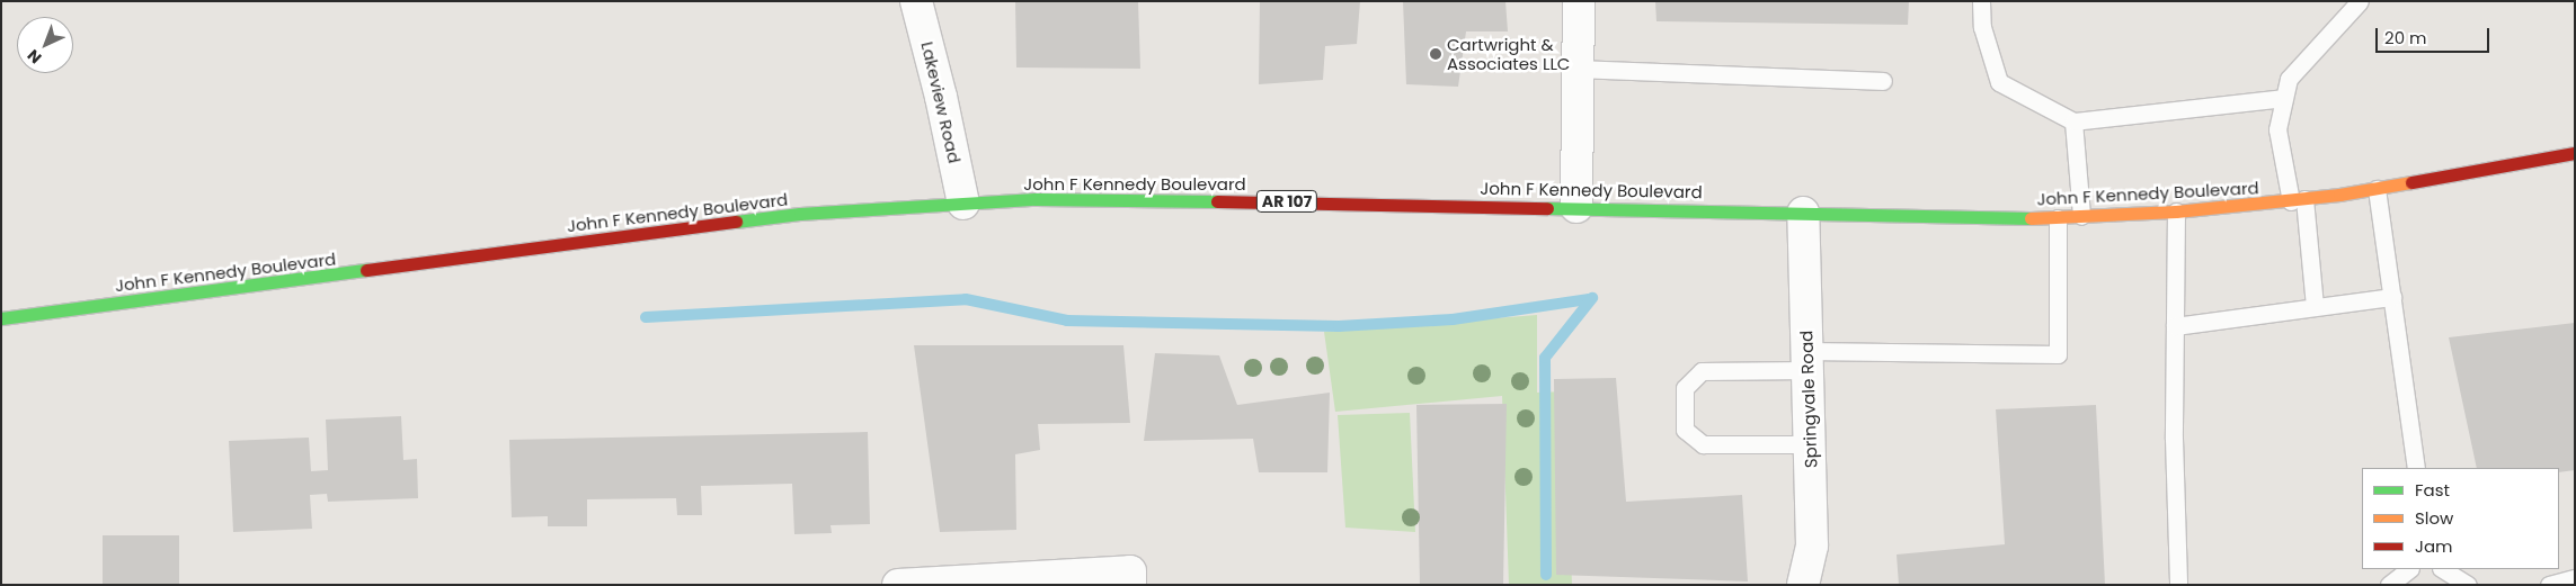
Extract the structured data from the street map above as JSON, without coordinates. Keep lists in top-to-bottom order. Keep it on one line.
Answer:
{"streets":{"main road":["John F Kennedy Boulevard","AR 107"],"street":["Lakeview Road","Springvale Road"]},"crossings":[["Lakeview Road","John F Kennedy Boulevard"],["John F Kennedy Boulevard","Springvale Road"]],"places":["Cartwright & Associates LLC"],"legend":["Fast","Slow","Jam"],"scale_bar":"20 m","north":"bottom left"}
